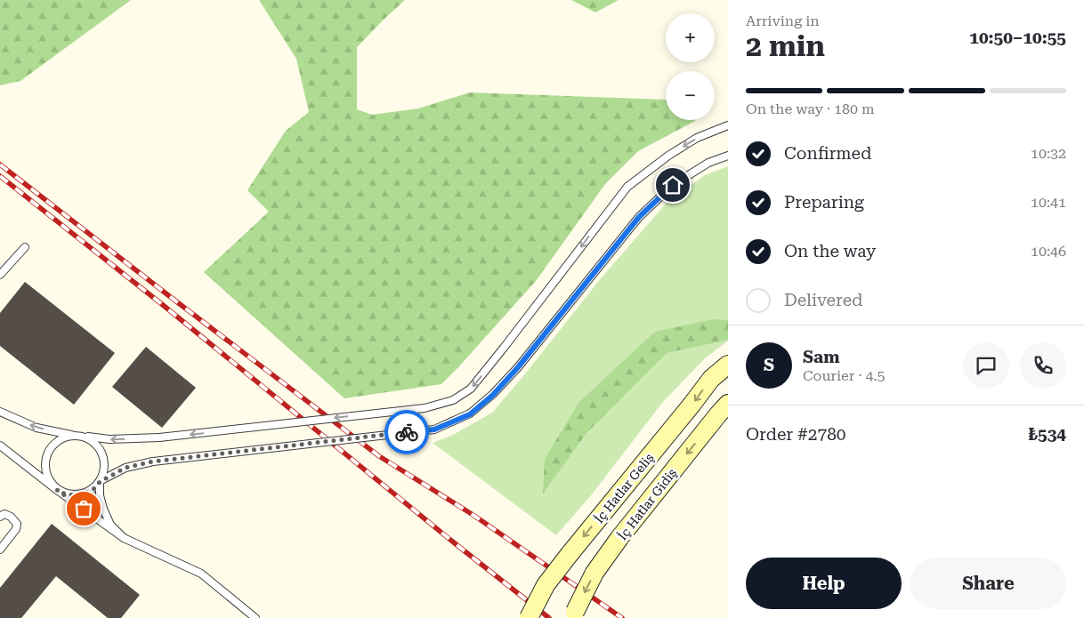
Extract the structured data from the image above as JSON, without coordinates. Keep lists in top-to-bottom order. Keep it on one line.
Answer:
{"streets":{"street":["İç Hatlar Geliş","İç Hatlar Gidiş"]},"one_way":["İç Hatlar Geliş","İç Hatlar Gidiş"],"page":{"heading":["2 min","Arriving in","10:50–10:55"],"panel":["Sam","Courier · 4.5","Order #2780","₺534"],"map_buttons":["+","−"],"bar":"On the way · 180 m","list":[["Confirmed","10:32"],["Preparing","10:41"],["On the way","10:46"],"Delivered"],"round":"S","buttons":["Help","Share"]}}
